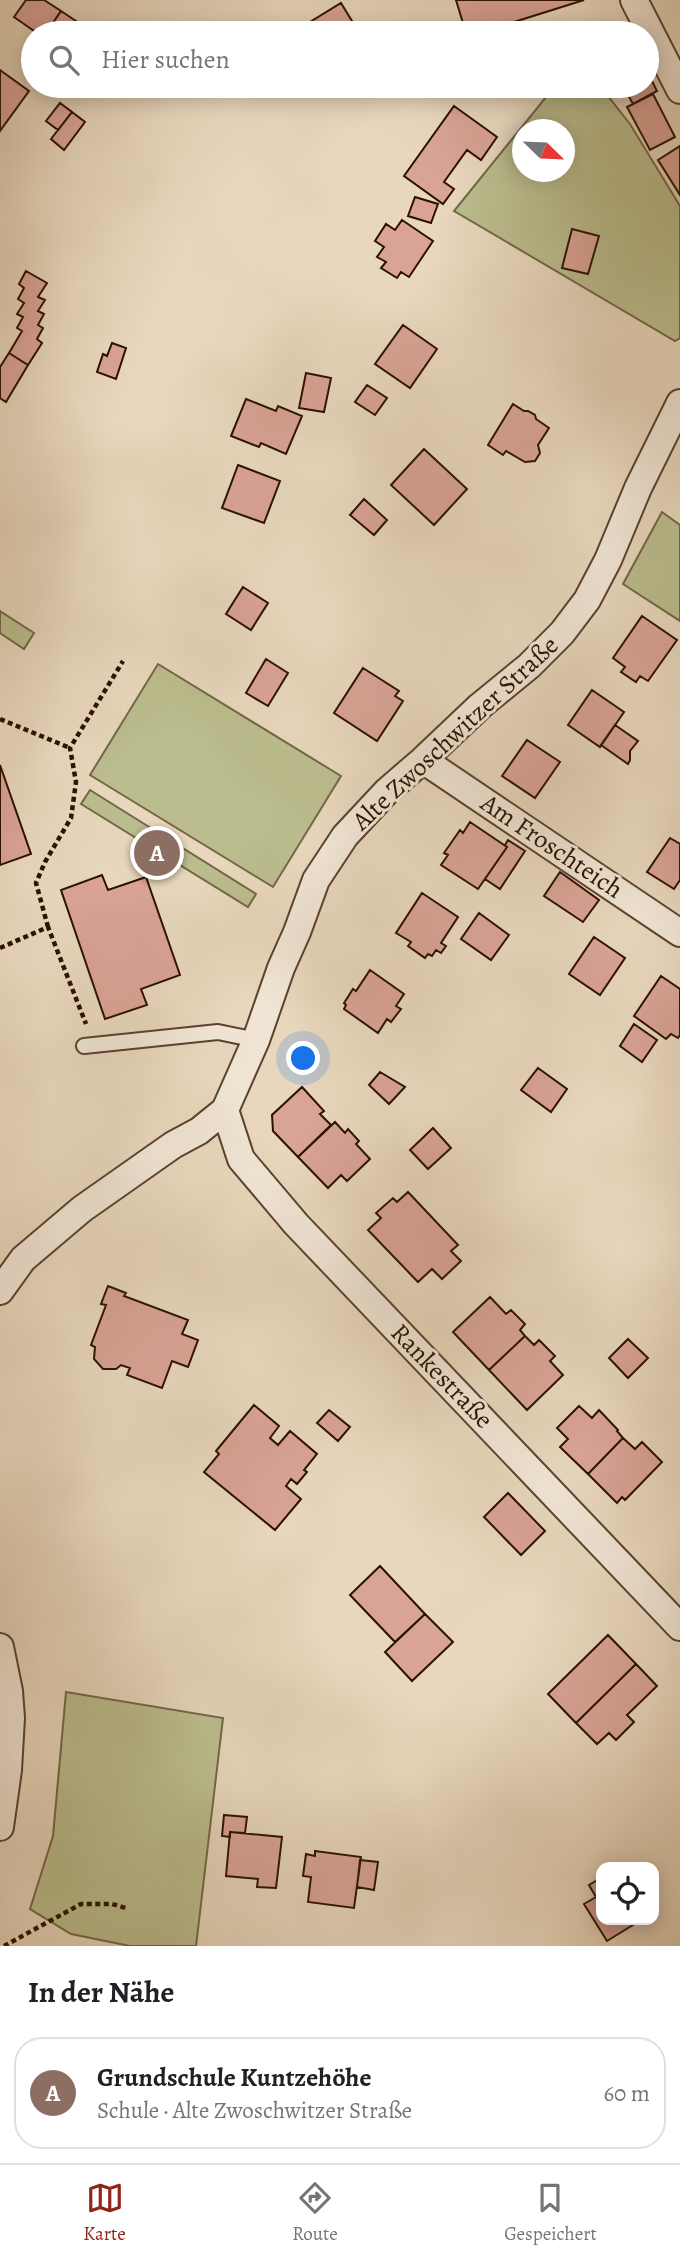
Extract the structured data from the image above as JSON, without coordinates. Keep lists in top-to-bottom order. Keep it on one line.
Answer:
{"streets":{"street":["Alte Zwoschwitzer Straße","Am Froschteich","Rankestraße"]},"crossings":[["Alte Zwoschwitzer Straße","Am Froschteich"],["Alte Zwoschwitzer Straße","Rankestraße"]],"north":"bottom right","page":{"search":"Hier suchen","pins":"A","heading":"In der Nähe","list":[{"mark":"A","name":"Grundschule Kuntzehöhe","note":"Schule · Alte Zwoschwitzer Straße","value":"60 m"}],"nav":["Karte","Route","Gespeichert"]}}
